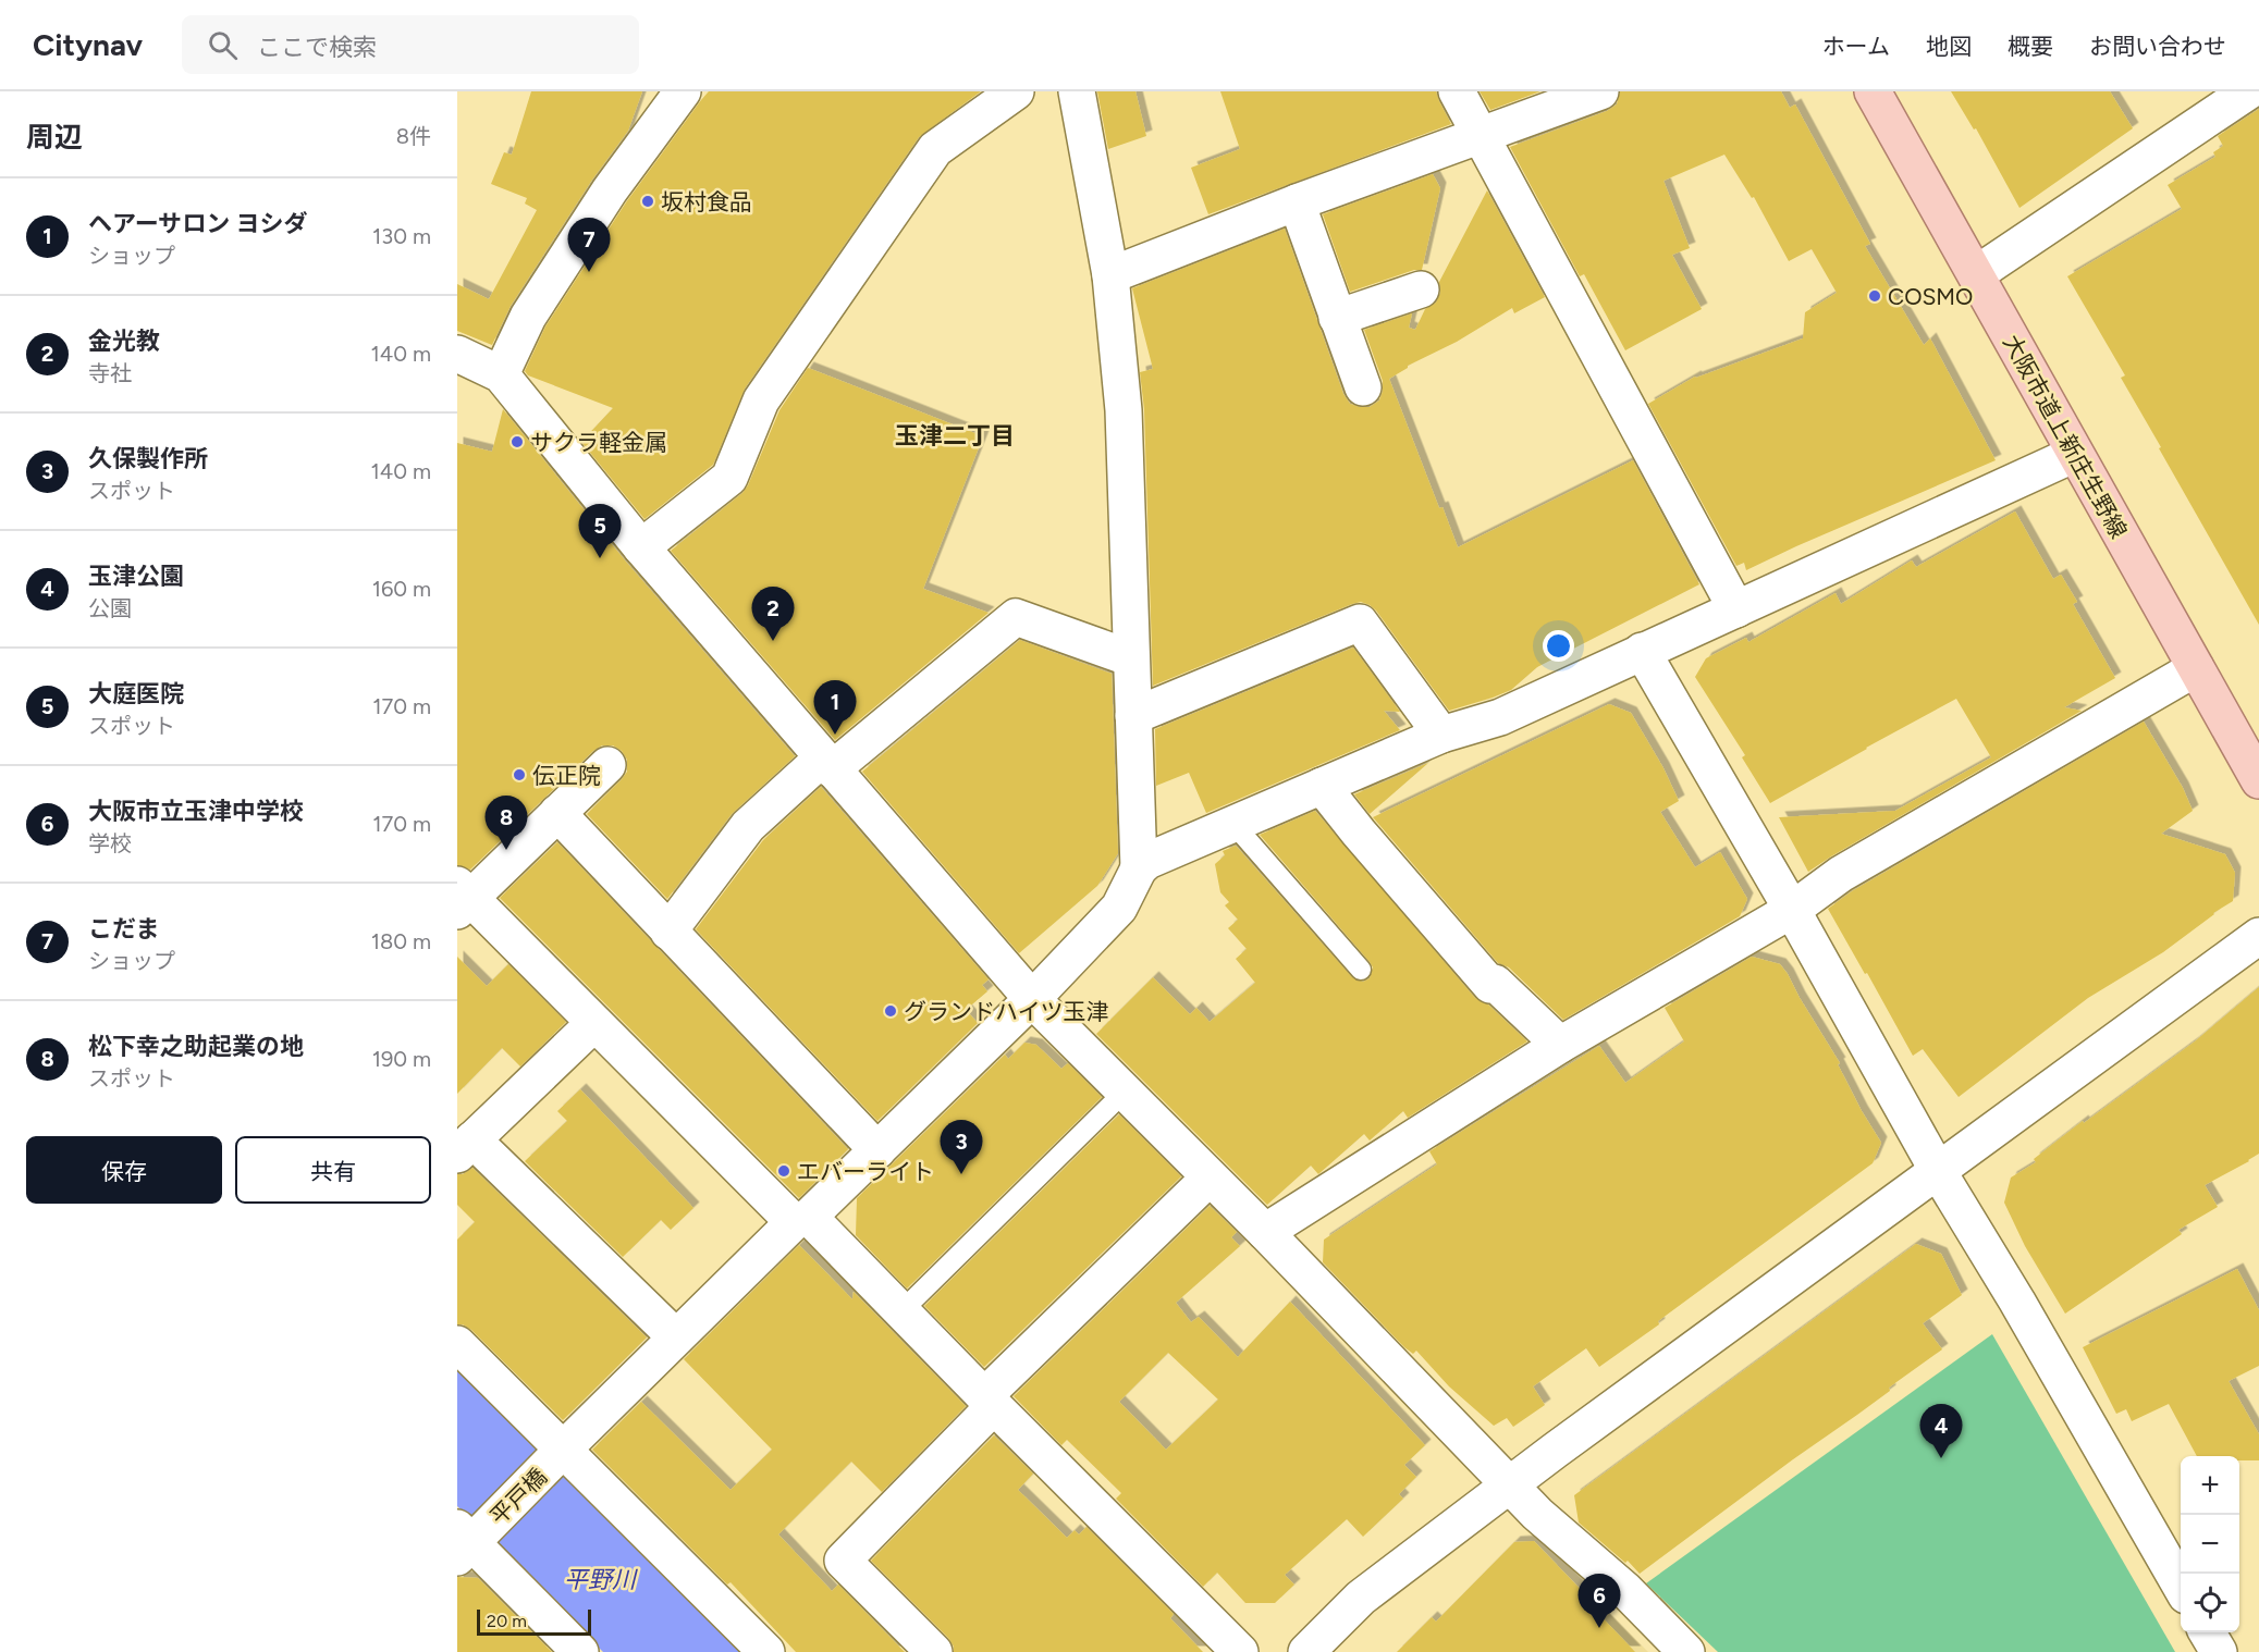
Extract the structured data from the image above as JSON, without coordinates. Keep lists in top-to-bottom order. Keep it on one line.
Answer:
{"streets":{"main road":["大阪市道上新庄生野線"],"street":["平戸橋"]},"districts":["玉津二丁目"],"water":["平野川"],"places":["坂村食品","COSMO","サクラ軽金属","伝正院","グランドハイツ玉津","エバーライト"],"scale_bar":"20 m","page":{"header":"Citynav","search":"ここで検索","nav":["ホーム","地図","概要","お問い合わせ"],"heading":["周辺","8件"],"list":[{"mark":"1","name":"ヘアーサロン ヨシダ","note":"ショップ","value":"130 m"},{"mark":"2","name":"金光教","note":"寺社","value":"140 m"},{"mark":"3","name":"久保製作所","note":"スポット","value":"140 m"},{"mark":"4","name":"玉津公園","note":"公園","value":"160 m"},{"mark":"5","name":"大庭医院","note":"スポット","value":"170 m"},{"mark":"6","name":"大阪市立玉津中学校","note":"学校","value":"170 m"},{"mark":"7","name":"こだま","note":"ショップ","value":"180 m"},{"mark":"8","name":"松下幸之助起業の地","note":"スポット","value":"190 m"}],"pins":["7","5","2","1","8","3","4","6"],"buttons":["保存","共有"],"map_buttons":["+","−"],"scale":"20 m"}}
